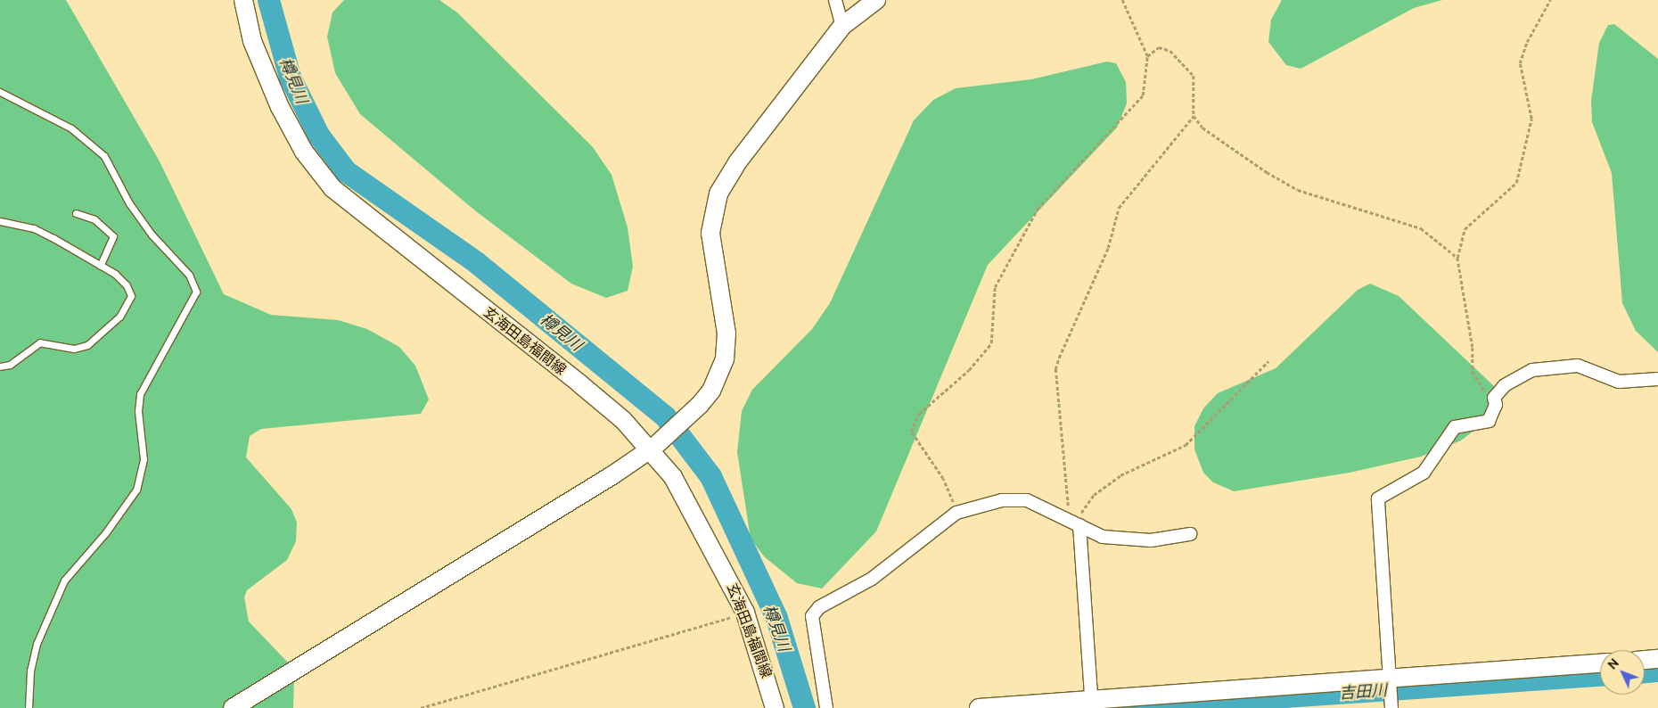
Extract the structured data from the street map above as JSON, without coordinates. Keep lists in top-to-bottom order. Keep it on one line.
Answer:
{"streets":{"street":["玄海田島福間線"]},"water":["樽見川","吉田川"],"north":"top left"}
